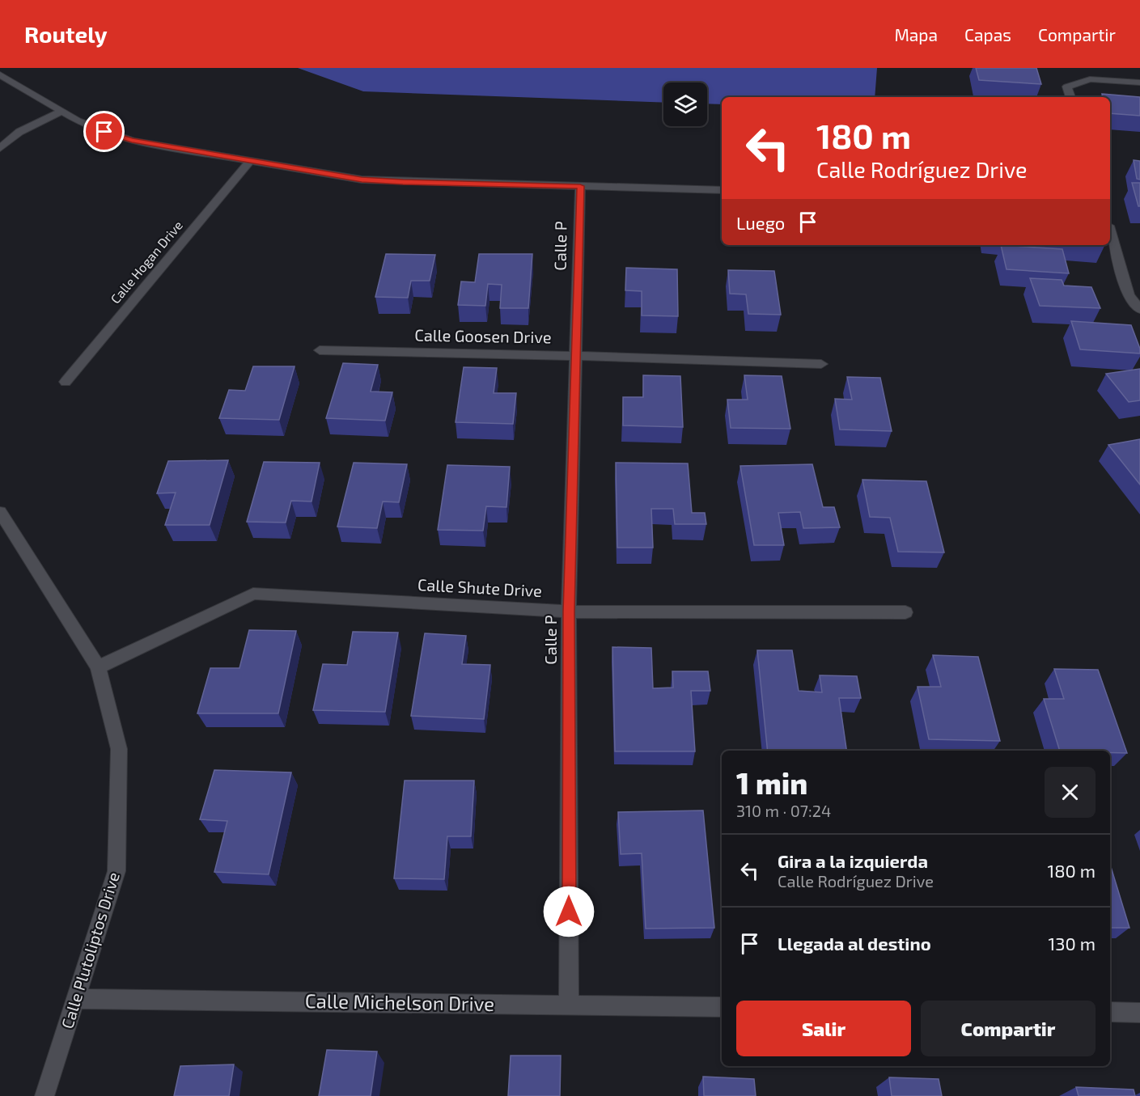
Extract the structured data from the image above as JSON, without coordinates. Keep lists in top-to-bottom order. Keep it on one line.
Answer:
{"streets":{"street":["Calle P","Calle Hogan Drive","Calle Goosen Drive","Calle Shute Drive","Calle Plutoliptos Drive","Calle Michelson Drive"]},"crossings":[["Calle P","Calle Goosen Drive"],["Calle P","Calle Shute Drive"],["Calle P","Calle Michelson Drive"],["Calle Shute Drive","Calle Plutoliptos Drive"],["Calle Plutoliptos Drive","Calle Michelson Drive"]],"page":{"header":"Routely","nav":["Mapa","Capas","Compartir"],"turn":["180 m","Calle Rodríguez Drive"],"then":"Luego","heading":["1 min","310 m · 07:24"],"list":[{"name":"Gira a la izquierda","note":"Calle Rodríguez Drive","value":"180 m"},{"name":"Llegada al destino","value":"130 m"}],"buttons":["Salir","Compartir"]}}
